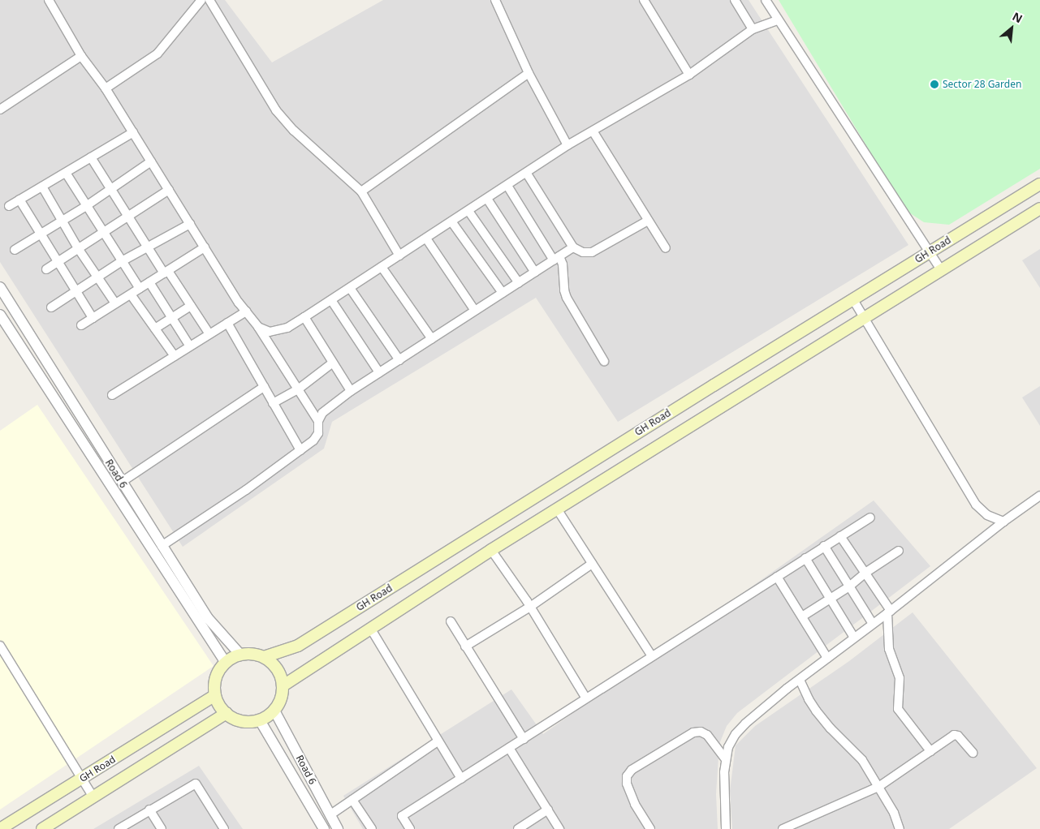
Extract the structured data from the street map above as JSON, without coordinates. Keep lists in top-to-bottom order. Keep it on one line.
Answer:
{"streets":{"main road":["GH Road"],"street":["Road 6"]},"crossings":[["GH Road","Road 6"]],"places":["Sector 28 Garden"],"north":"top right"}
